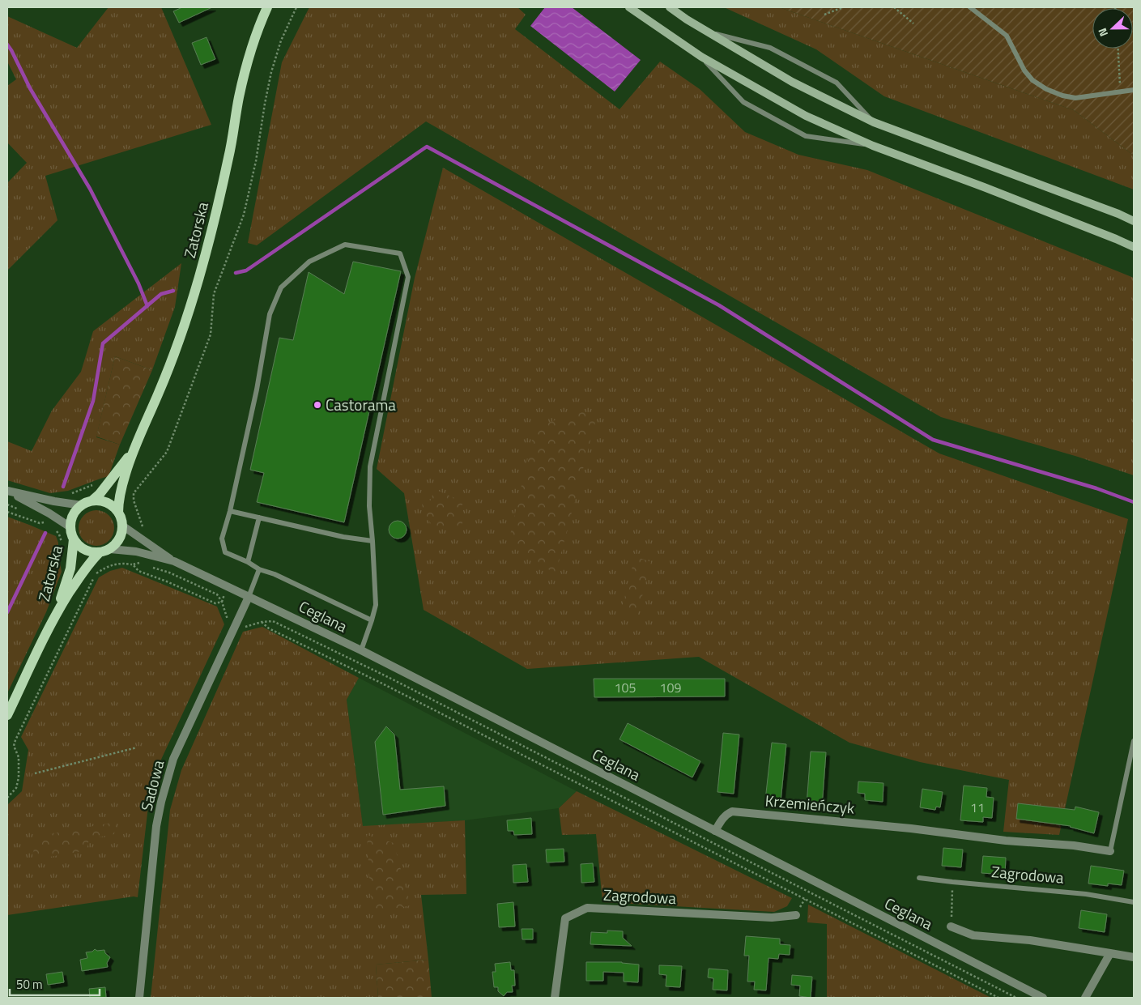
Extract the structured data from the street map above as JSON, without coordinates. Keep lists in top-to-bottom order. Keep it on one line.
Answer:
{"streets":{"main road":["Zatorska"],"street":["Ceglana","Sadowa","Krzemieńczyk","Zagrodowa"]},"crossings":[["Zatorska","Ceglana"],["Ceglana","Sadowa"],["Ceglana","Krzemieńczyk"]],"places":["Castorama"],"house_numbers":["105","109","11"],"scale_bar":"50 m","north":"left"}
